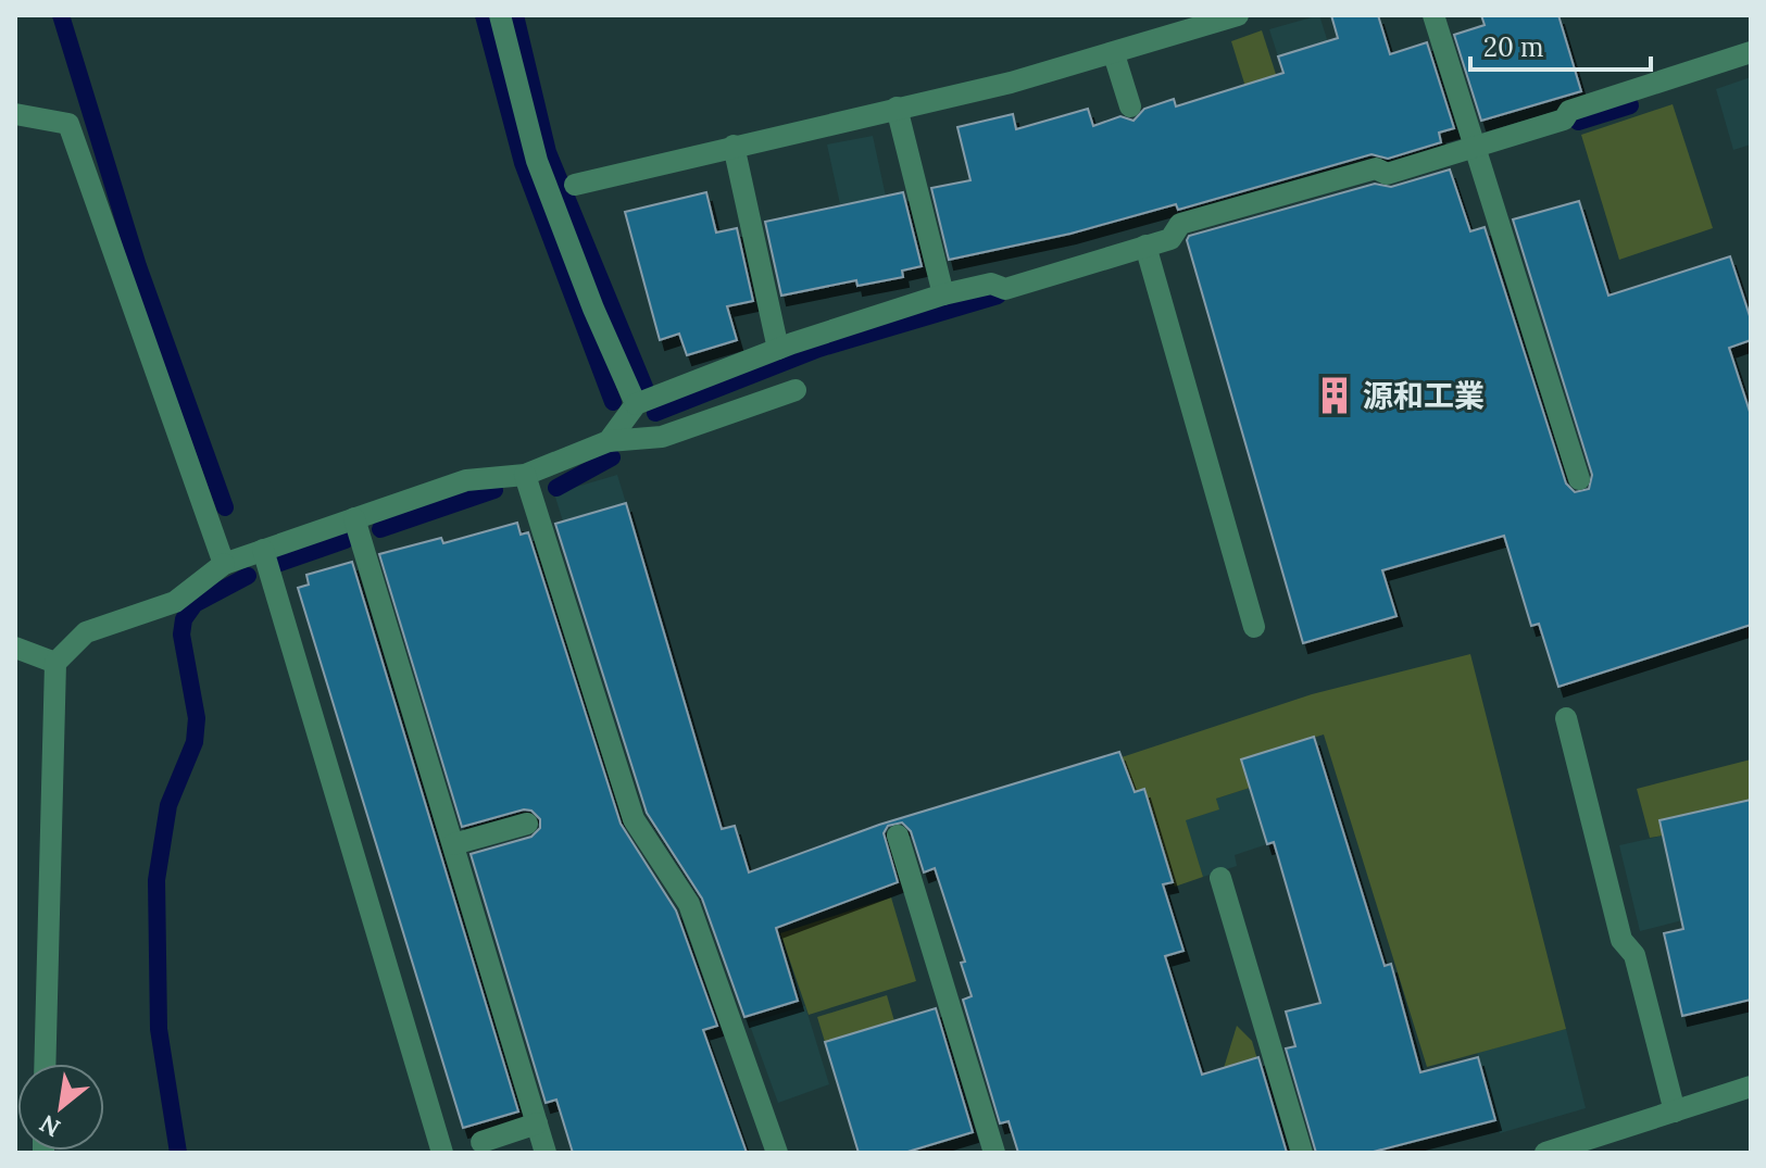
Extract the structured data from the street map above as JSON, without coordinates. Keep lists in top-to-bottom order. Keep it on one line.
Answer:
{"places":{"building":["源和工業"]},"scale_bar":"20 m","north":"bottom left"}
